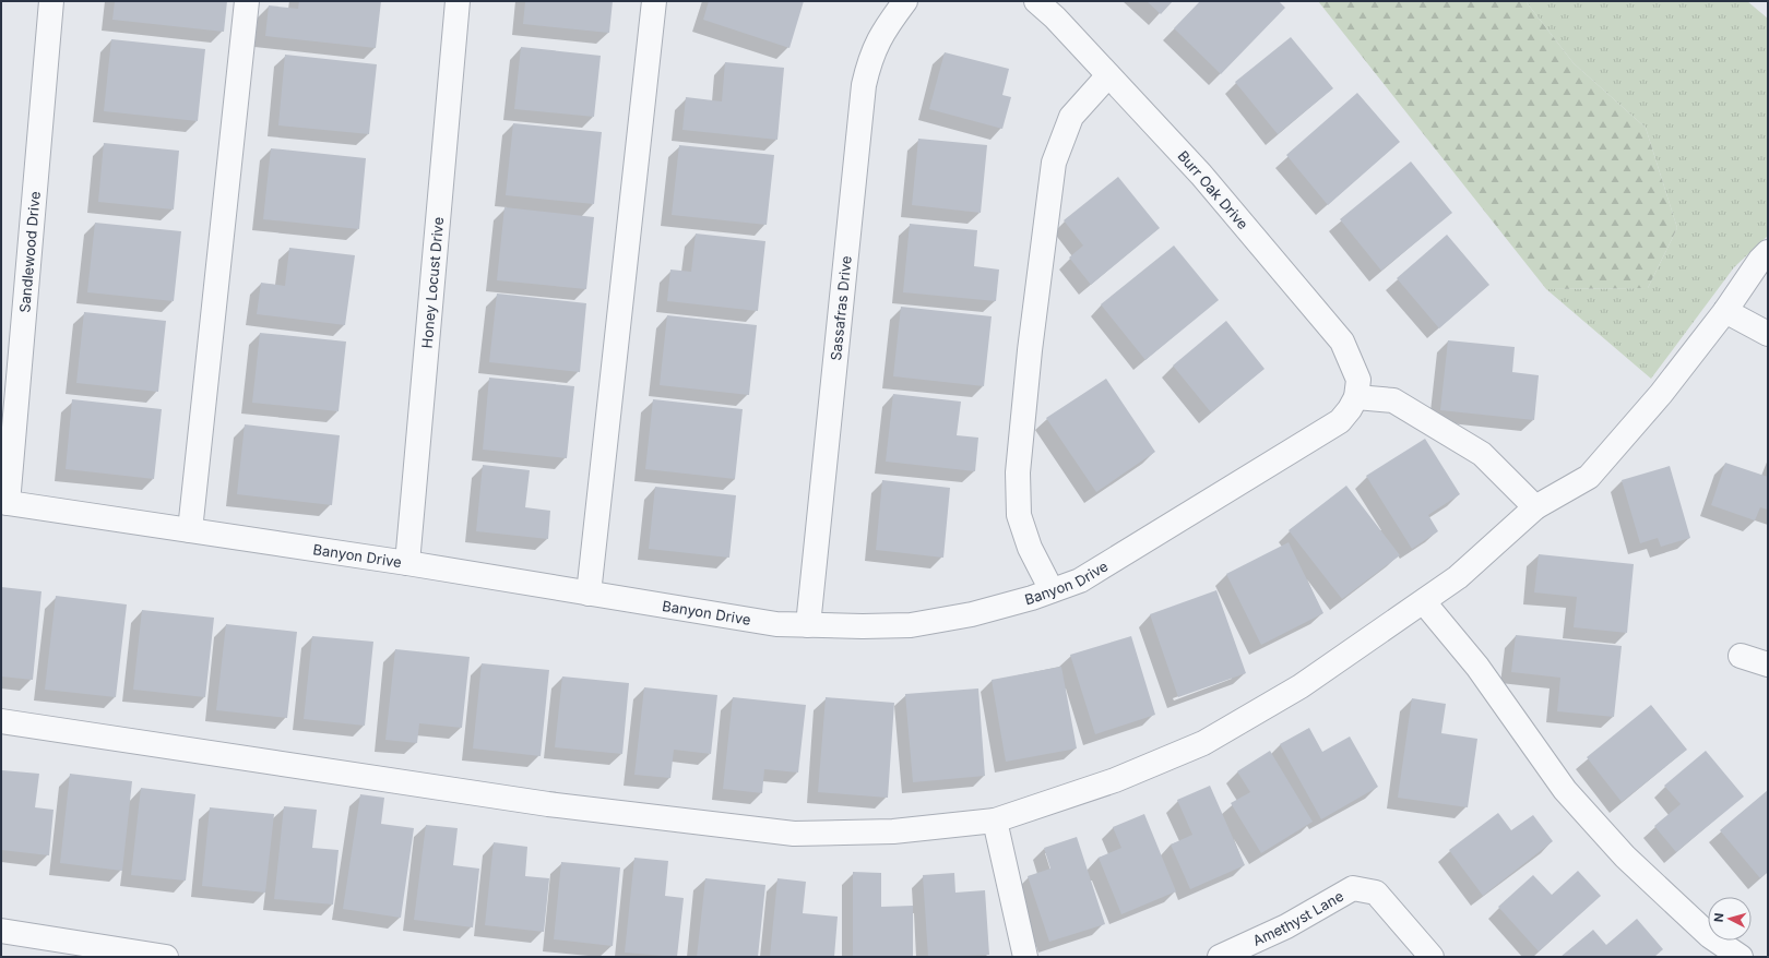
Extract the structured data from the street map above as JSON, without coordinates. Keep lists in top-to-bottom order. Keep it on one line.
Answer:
{"streets":{"street":["Burr Oak Drive","Sandlewood Drive","Honey Locust Drive","Sassafras Drive","Banyon Drive","Amethyst Lane"]},"crossings":[["Burr Oak Drive","Banyon Drive"],["Sandlewood Drive","Banyon Drive"],["Honey Locust Drive","Banyon Drive"],["Sassafras Drive","Banyon Drive"]],"north":"left"}
